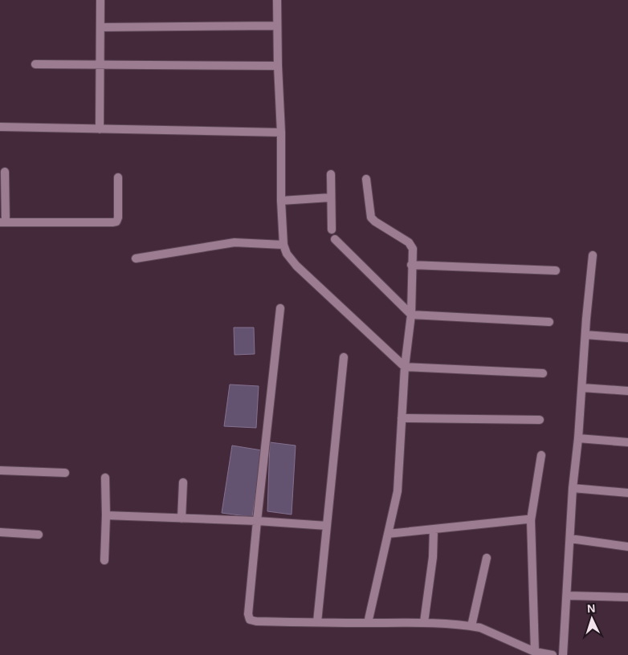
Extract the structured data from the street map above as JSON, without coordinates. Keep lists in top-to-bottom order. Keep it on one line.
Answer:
{"north":"top"}
